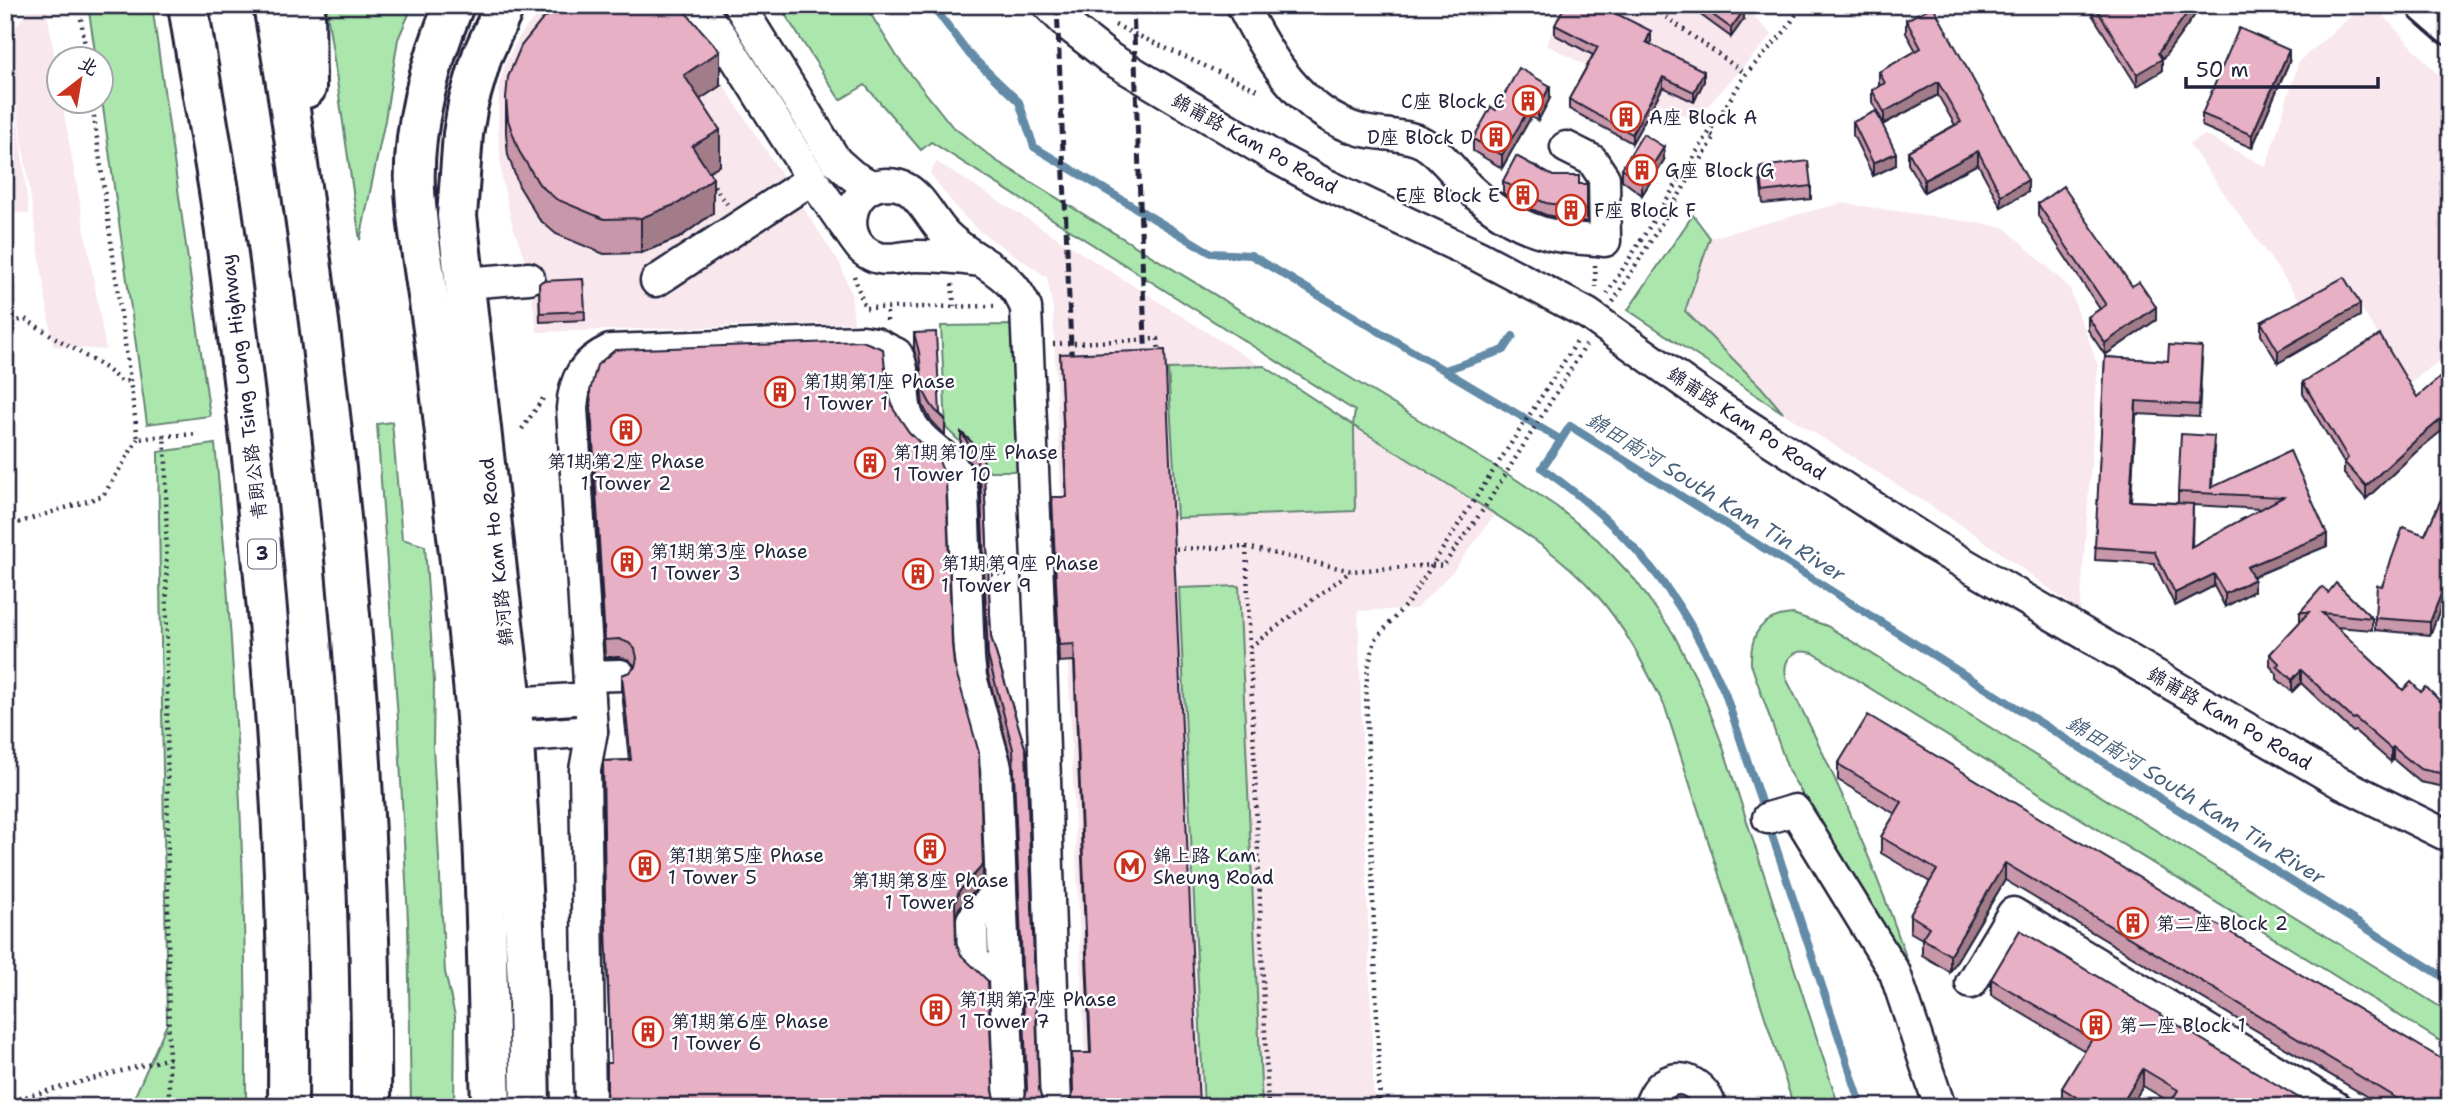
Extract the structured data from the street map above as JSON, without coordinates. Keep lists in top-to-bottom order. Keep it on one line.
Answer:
{"streets":{"main road":["青朗公路 Tsing Long Highway","錦河路 Kam Ho Road","3"],"street":["錦莆路 Kam Po Road"]},"water":["錦田南河 South Kam Tin River"],"places":{"building":["C座 Block C","A座 Block A","D座 Block D","G座 Block G","E座 Block E","F座 Block F","第1期第1座 Phase 1 Tower 1","第1期第2座 Phase 1 Tower 2","第1期第10座 Phase 1 Tower 10","第1期第3座 Phase 1 Tower 3","第1期第9座 Phase 1 Tower 9","第1期第8座 Phase 1 Tower 8","第1期第5座 Phase 1 Tower 5","第二座 Block 2","第1期第7座 Phase 1 Tower 7","第一座 Block 1","第1期第6座 Phase 1 Tower 6"],"metro station":["錦上路 Kam Sheung Road"]},"scale_bar":"50 m","north":"top right"}
